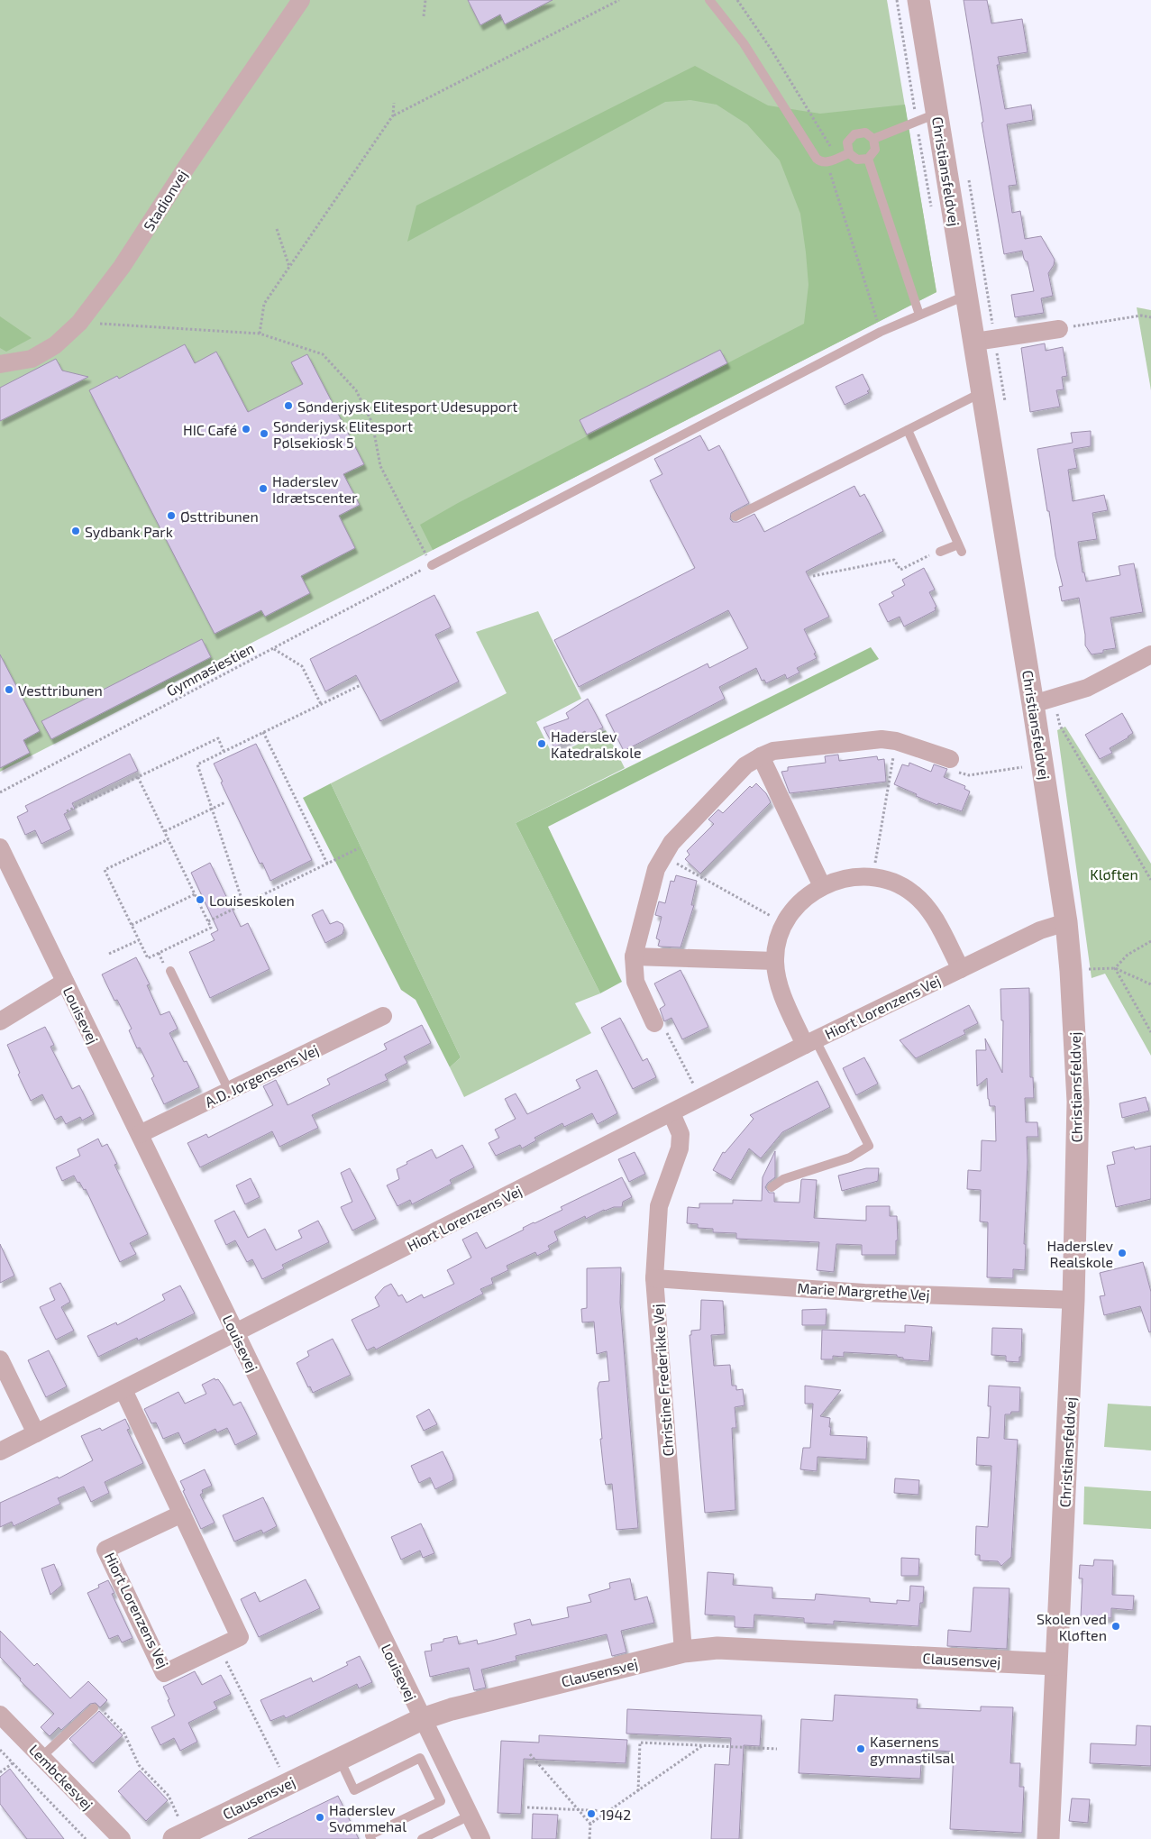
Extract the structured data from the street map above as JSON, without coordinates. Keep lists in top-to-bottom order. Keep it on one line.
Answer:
{"streets":{"street":["Christiansfeldvej","Stadionvej","Hiort Lorenzens Vej","Louisevej","A.D. Jørgensens Vej","Marie Margrethe Vej","Christine Frederikke Vej","Clausensvej","Lembckesvej"],"path":["Gymnasiestien"]},"crossings":[["Christiansfeldvej","Hiort Lorenzens Vej"],["Christiansfeldvej","Marie Margrethe Vej"],["Christiansfeldvej","Clausensvej"],["Hiort Lorenzens Vej","Louisevej"],["Hiort Lorenzens Vej","Christine Frederikke Vej"],["Louisevej","A.D. Jørgensens Vej"],["Louisevej","Clausensvej"],["Marie Margrethe Vej","Christine Frederikke Vej"],["Christine Frederikke Vej","Clausensvej"]],"parks":["Kløften"],"places":["Sønderjysk Elitesport Udesupport","HIC Café","Sønderjysk Elitesport Pølsekiosk 5","Haderslev Idrætscenter","Østtribunen","Sydbank Park","Vesttribunen","Haderslev Katedralskole","Louiseskolen","Haderslev Realskole","Skolen ved Kløften","Kasernens gymnastilsal","1942","Haderslev Svømmehal"]}
